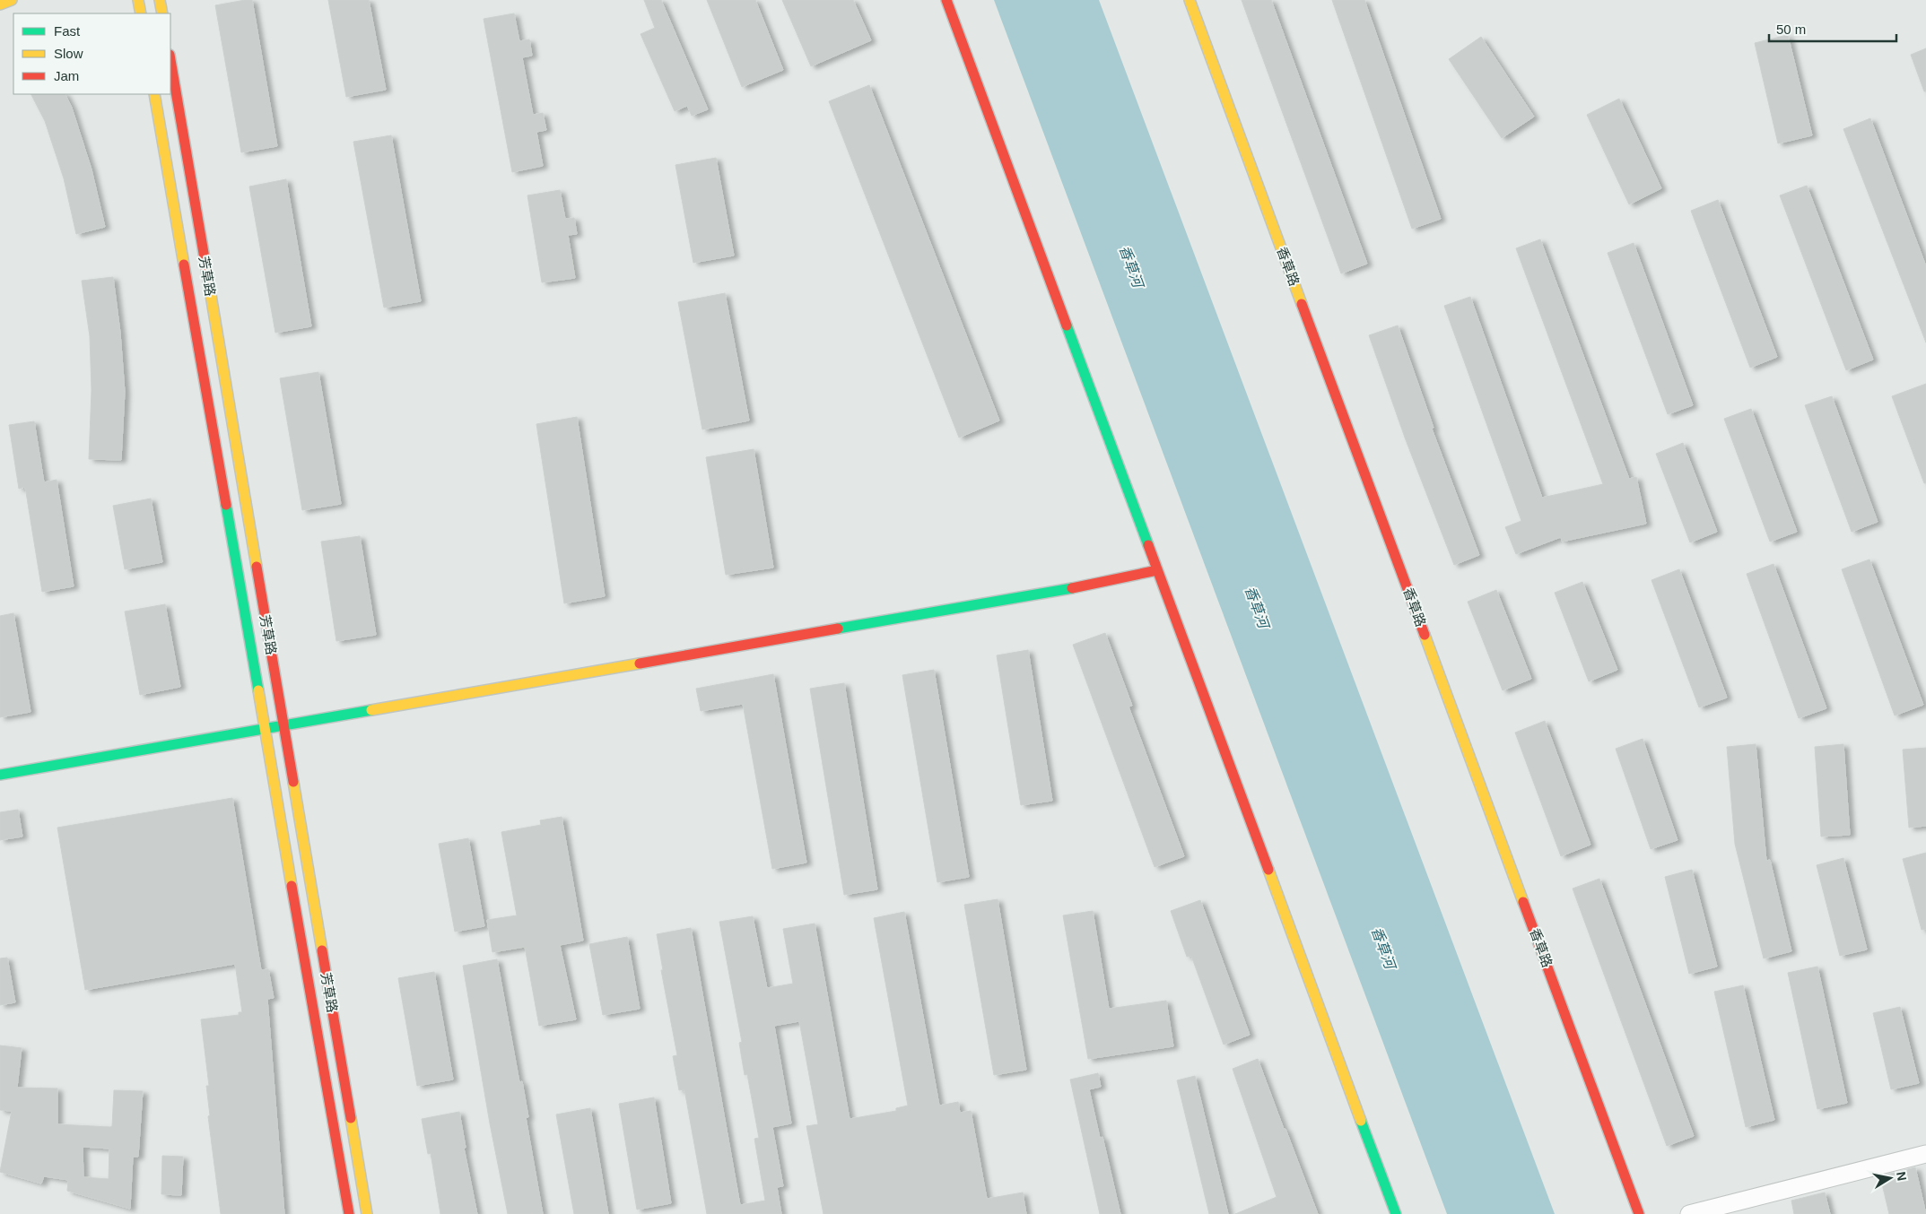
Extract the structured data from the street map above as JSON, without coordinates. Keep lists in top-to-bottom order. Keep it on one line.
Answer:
{"streets":{"street":["香草路","芳草路"]},"water":["香草河"],"legend":["Fast","Slow","Jam"],"scale_bar":"50 m","north":"right"}
